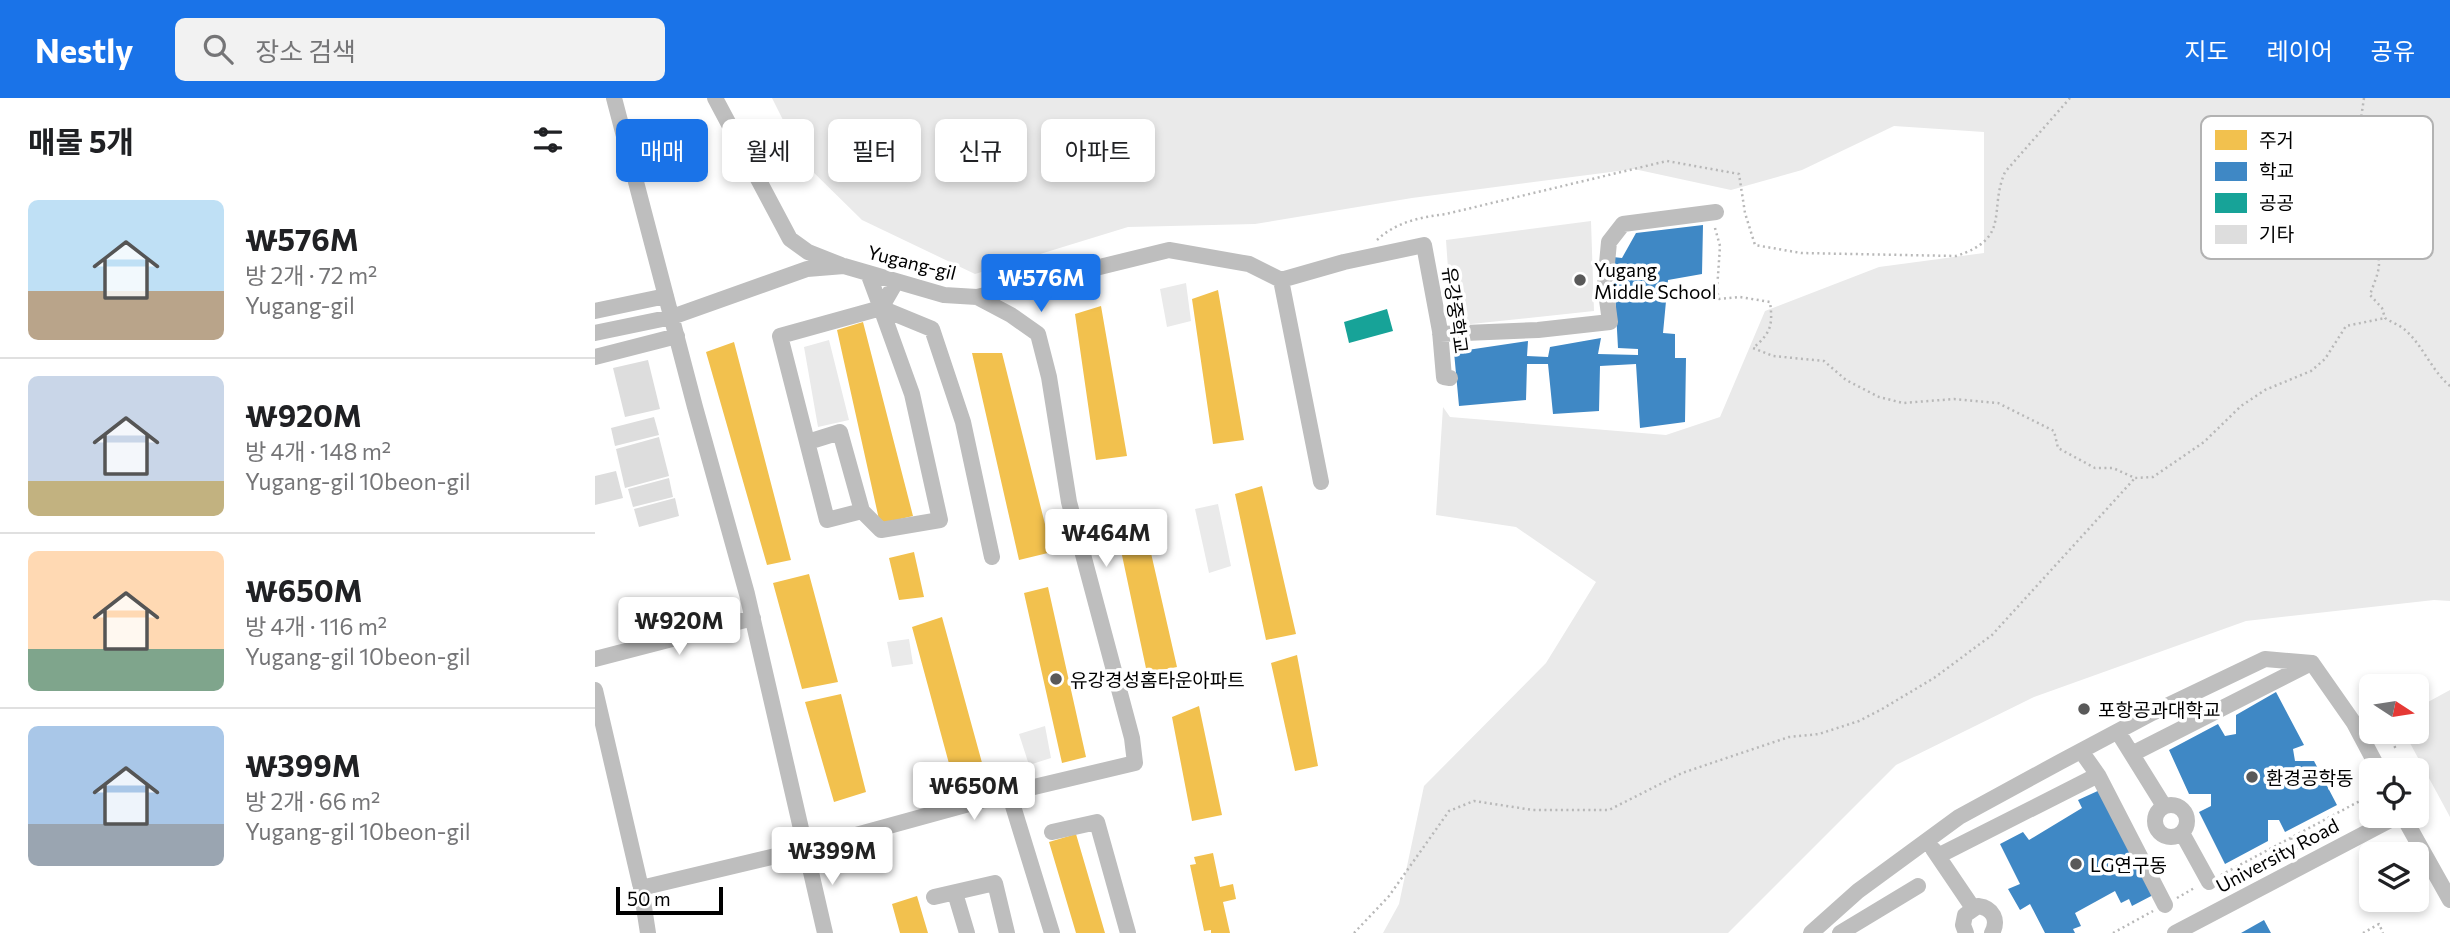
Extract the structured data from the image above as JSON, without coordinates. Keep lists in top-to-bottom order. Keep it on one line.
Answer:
{"streets":{"street":["Yugang-gil","유강중학교","University Road"]},"crossings":[["Yugang-gil","유강중학교"]],"places":["Yugang Middle School","유강경성홈타운아파트","포항공과대학교","환경공학동","LG연구동"],"legend":["주거","학교","공공","기타"],"scale_bar":"50 m","north":"right","page":{"header":"Nestly","search":"장소 검색","nav":["지도","레이어","공유"],"heading":"매물 5개","chip":["매매","월세","필터","신규","아파트"],"list":[{"name":"₩576M","note":"방 2개 · 72 m² · Yugang-gil"},{"name":"₩920M","note":"방 4개 · 148 m² · Yugang-gil 10beon-gil"},{"name":"₩650M","note":"방 4개 · 116 m² · Yugang-gil 10beon-gil"},{"name":"₩399M","note":"방 2개 · 66 m² · Yugang-gil 10beon-gil"}],"price":["₩576M","₩464M","₩920M","₩650M","₩399M"],"scale":"50 m"}}
